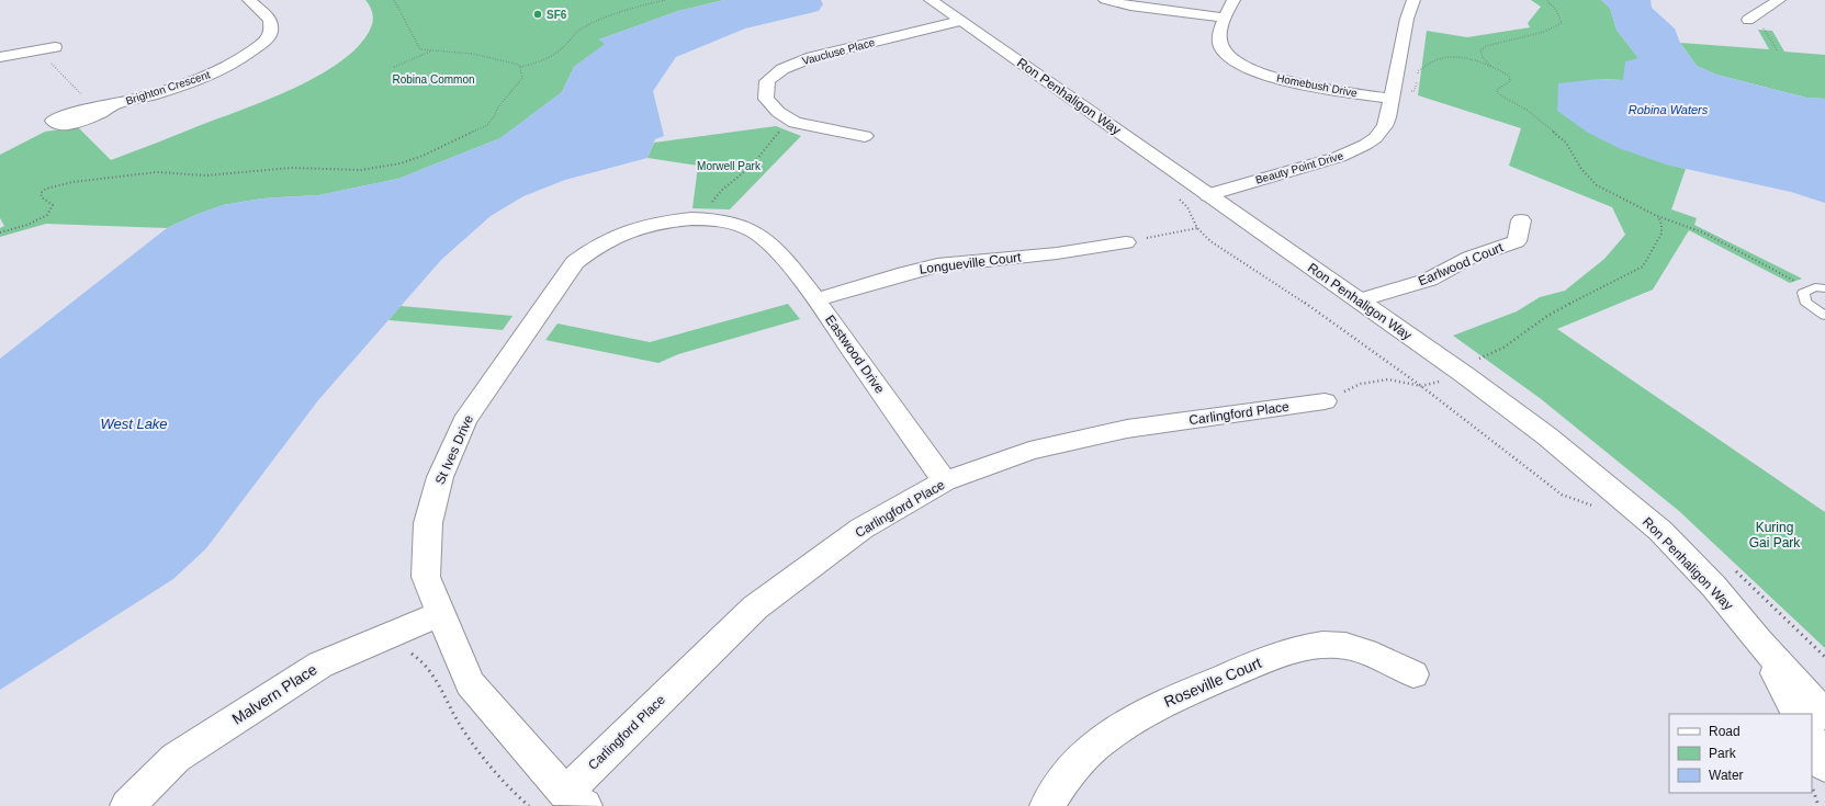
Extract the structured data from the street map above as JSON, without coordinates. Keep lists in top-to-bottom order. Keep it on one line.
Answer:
{"streets":{"street":["Vaucluse Place","Homebush Drive","Brighton Crescent","Ron Penhaligon Way","Beauty Point Drive","Longueville Court","Earlwood Court","Eastwood Drive","Carlingford Place","St Ives Drive","Roseville Court","Malvern Place"]},"crossings":[["Vaucluse Place","Ron Penhaligon Way"],["Homebush Drive","Beauty Point Drive"],["Ron Penhaligon Way","Beauty Point Drive"],["Ron Penhaligon Way","Earlwood Court"],["Longueville Court","Eastwood Drive"],["Eastwood Drive","Carlingford Place"],["Eastwood Drive","St Ives Drive"],["Carlingford Place","St Ives Drive"],["St Ives Drive","Malvern Place"]],"water":["Robina Waters","West Lake"],"parks":["Robina Common","Morwell Park","Kuring Gai Park"],"places":["SF6"],"legend":["Road","Park","Water"]}
